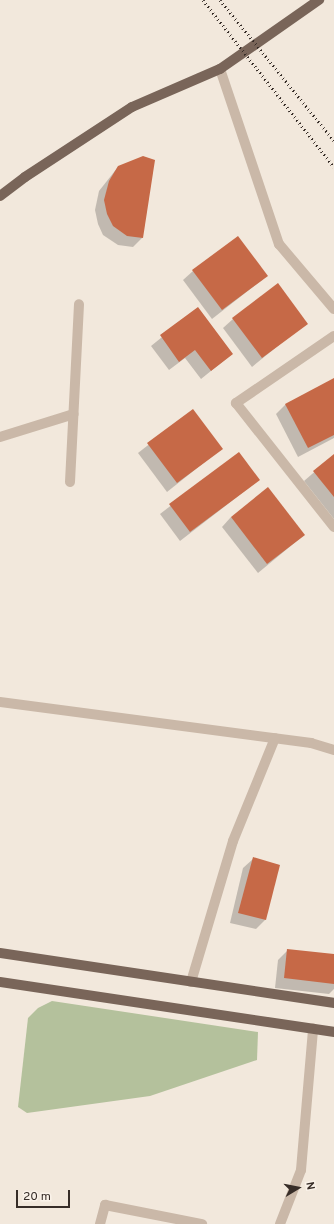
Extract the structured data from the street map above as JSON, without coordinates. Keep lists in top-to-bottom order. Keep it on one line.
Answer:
{"scale_bar":"20 m","north":"right"}
